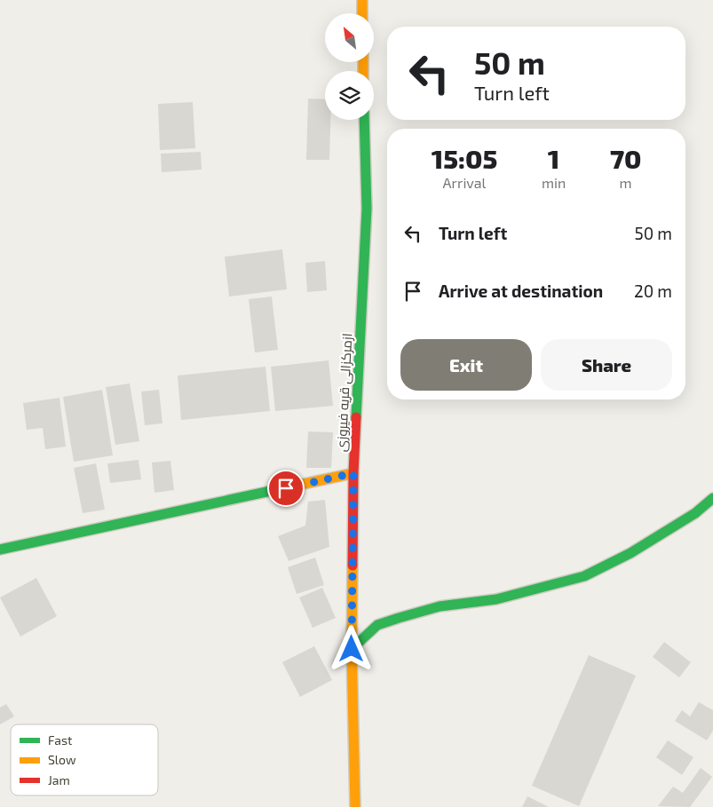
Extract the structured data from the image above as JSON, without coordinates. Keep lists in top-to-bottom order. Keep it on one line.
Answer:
{"streets":{"street":["ازمرکزالی قریه فیروزی"]},"legend":["Fast","Slow","Jam"],"north":"top left","page":{"turn":["50 m","Turn left"],"eta":["15:05","Arrival","1","min","70","m"],"list":[{"name":"Turn left","value":"50 m"},{"name":"Arrive at destination","value":"20 m"}],"buttons":["Exit","Share"]}}
